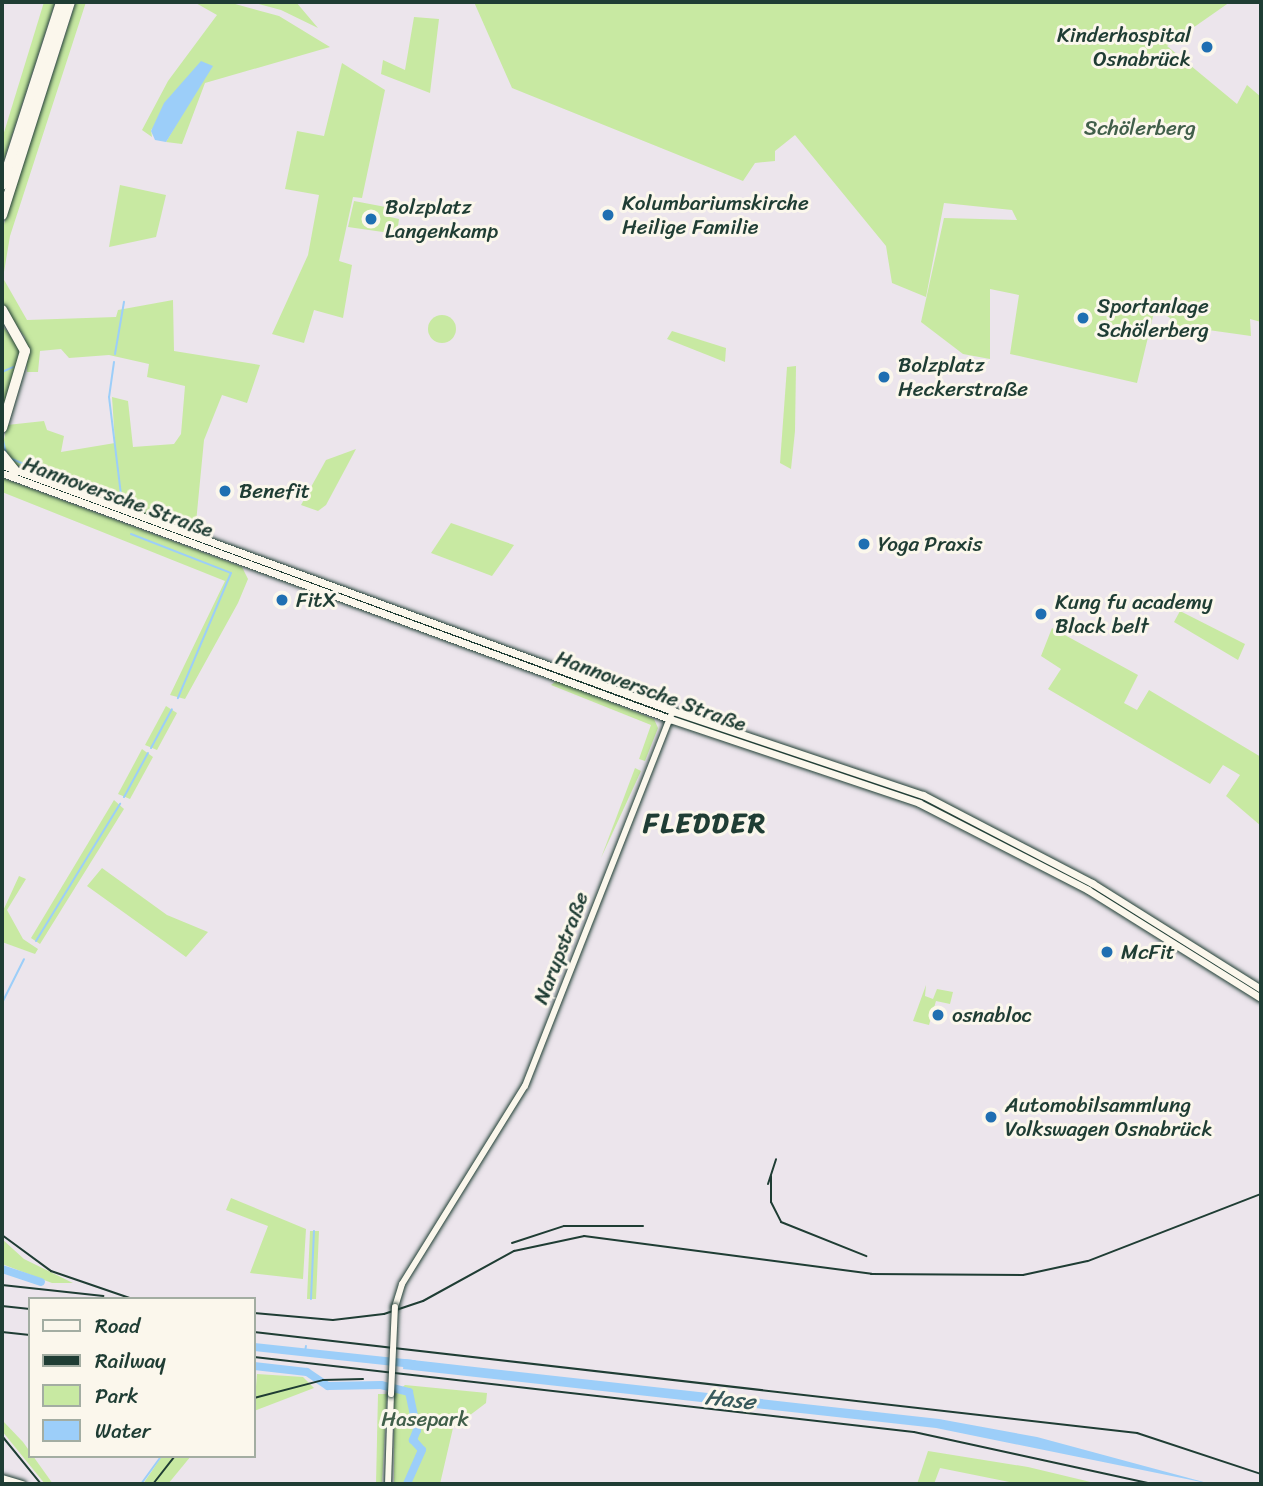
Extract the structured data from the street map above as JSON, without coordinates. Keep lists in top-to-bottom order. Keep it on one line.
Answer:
{"streets":{"main road":["Hannoversche Straße"],"street":["Narupstraße"]},"crossings":[["Hannoversche Straße","Narupstraße"]],"districts":["FLEDDER"],"water":["Hase"],"parks":["Schölerberg","Hasepark"],"places":["Kinderhospital Osnabrück","Kolumbariumskirche Heilige Familie","Bolzplatz Langenkamp","Sportanlage Schölerberg","Bolzplatz Heckerstraße","Benefit","Yoga Praxis","FitX","Kung fu academy Black belt","McFit","osnabloc","Automobilsammlung Volkswagen Osnabrück"],"legend":["Road","Railway","Park","Water"]}
